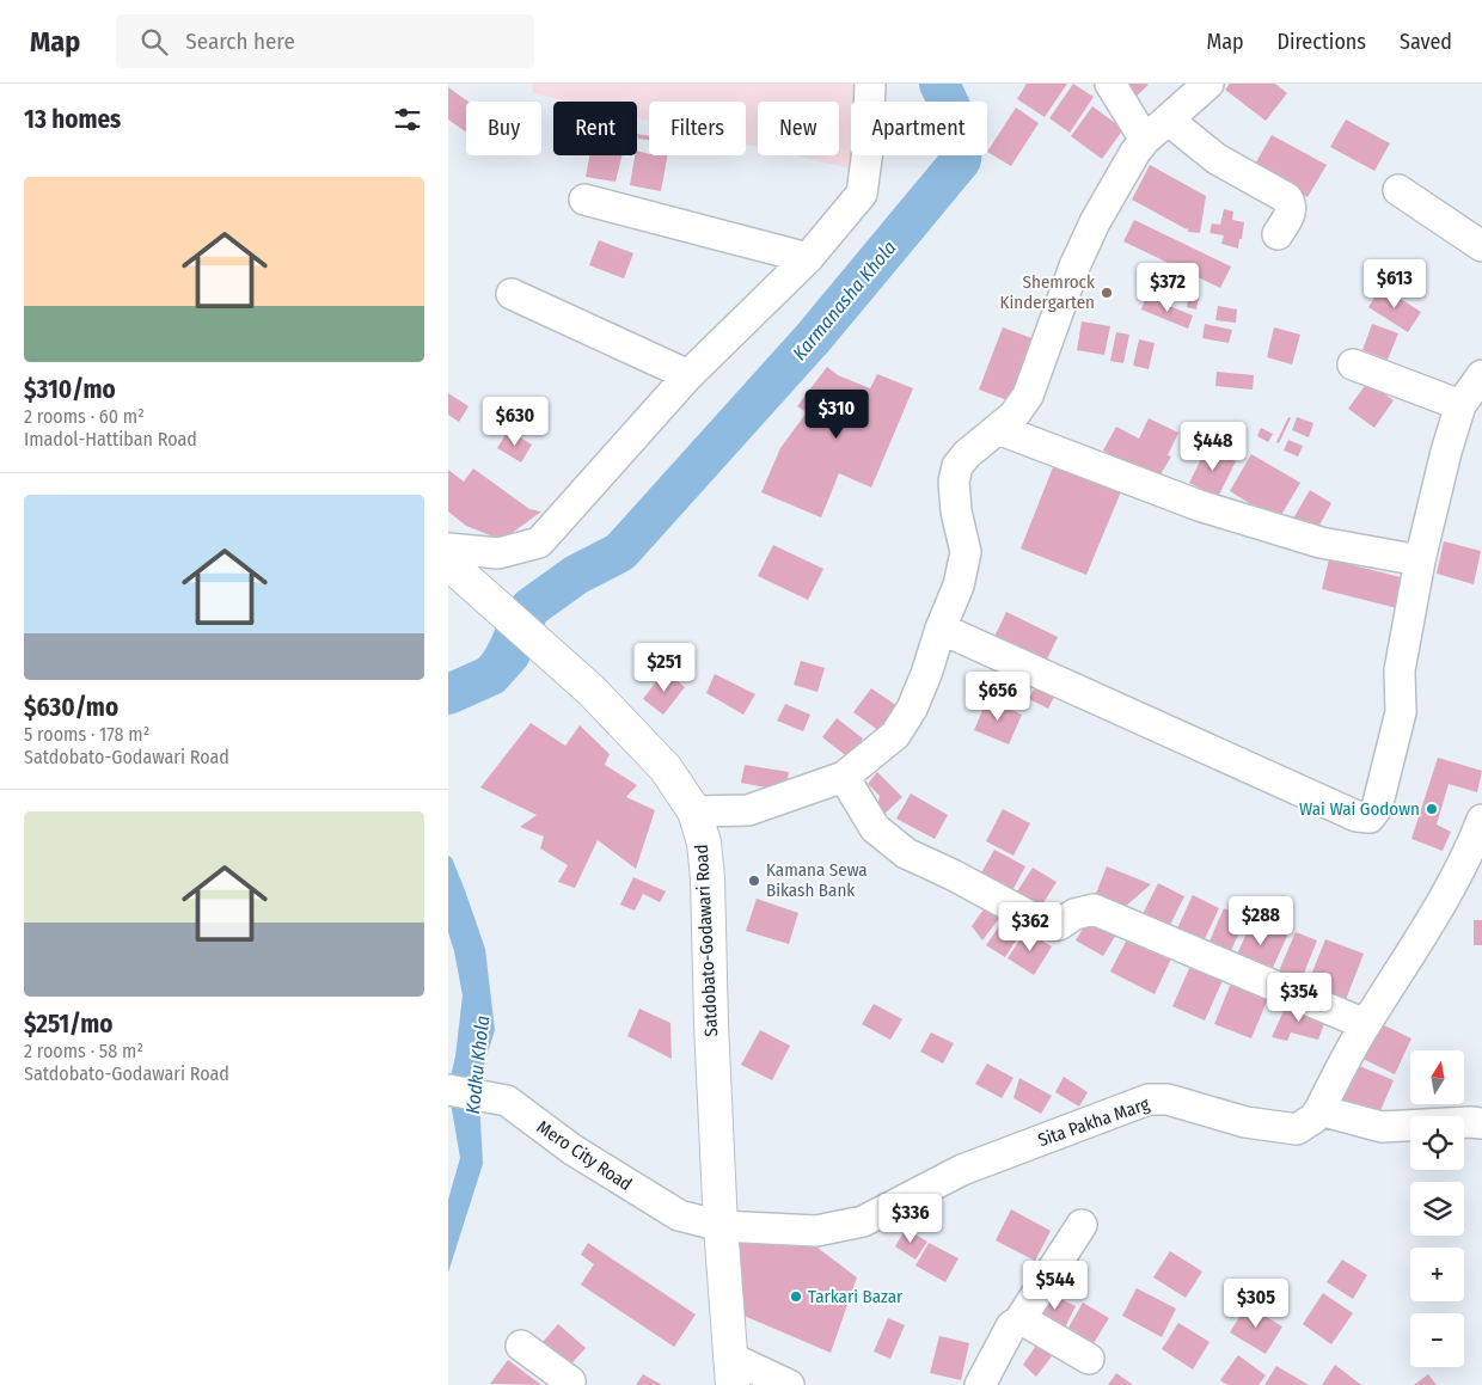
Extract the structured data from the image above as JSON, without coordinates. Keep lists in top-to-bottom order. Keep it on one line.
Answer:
{"streets":{"main road":["Satdobato-Godawari Road"],"street":["Sita Pakha Marg","Mero City Road"]},"crossings":[["Satdobato-Godawari Road","Sita Pakha Marg"],["Satdobato-Godawari Road","Mero City Road"],["Sita Pakha Marg","Mero City Road"]],"water":["Karmanasha Khola","Kodku Khola"],"places":["Shemrock Kindergarten","Wai Wai Godown","Kamana Sewa Bikash Bank","Tarkari Bazar"],"north":"top","page":{"header":"Map","search":"Search here","nav":["Map","Directions","Saved"],"heading":"13 homes","chip":["Buy","Rent","Filters","New","Apartment"],"list":[{"name":"$310/mo","note":"2 rooms · 60 m² · Imadol-Hattiban Road"},{"name":"$630/mo","note":"5 rooms · 178 m² · Satdobato-Godawari Road"},{"name":"$251/mo","note":"2 rooms · 58 m² · Satdobato-Godawari Road"}],"price":["$613","$372","$310","$630","$448","$251","$656","$288","$362","$354","$336","$544","$305"],"map_buttons":["+","−"]}}
